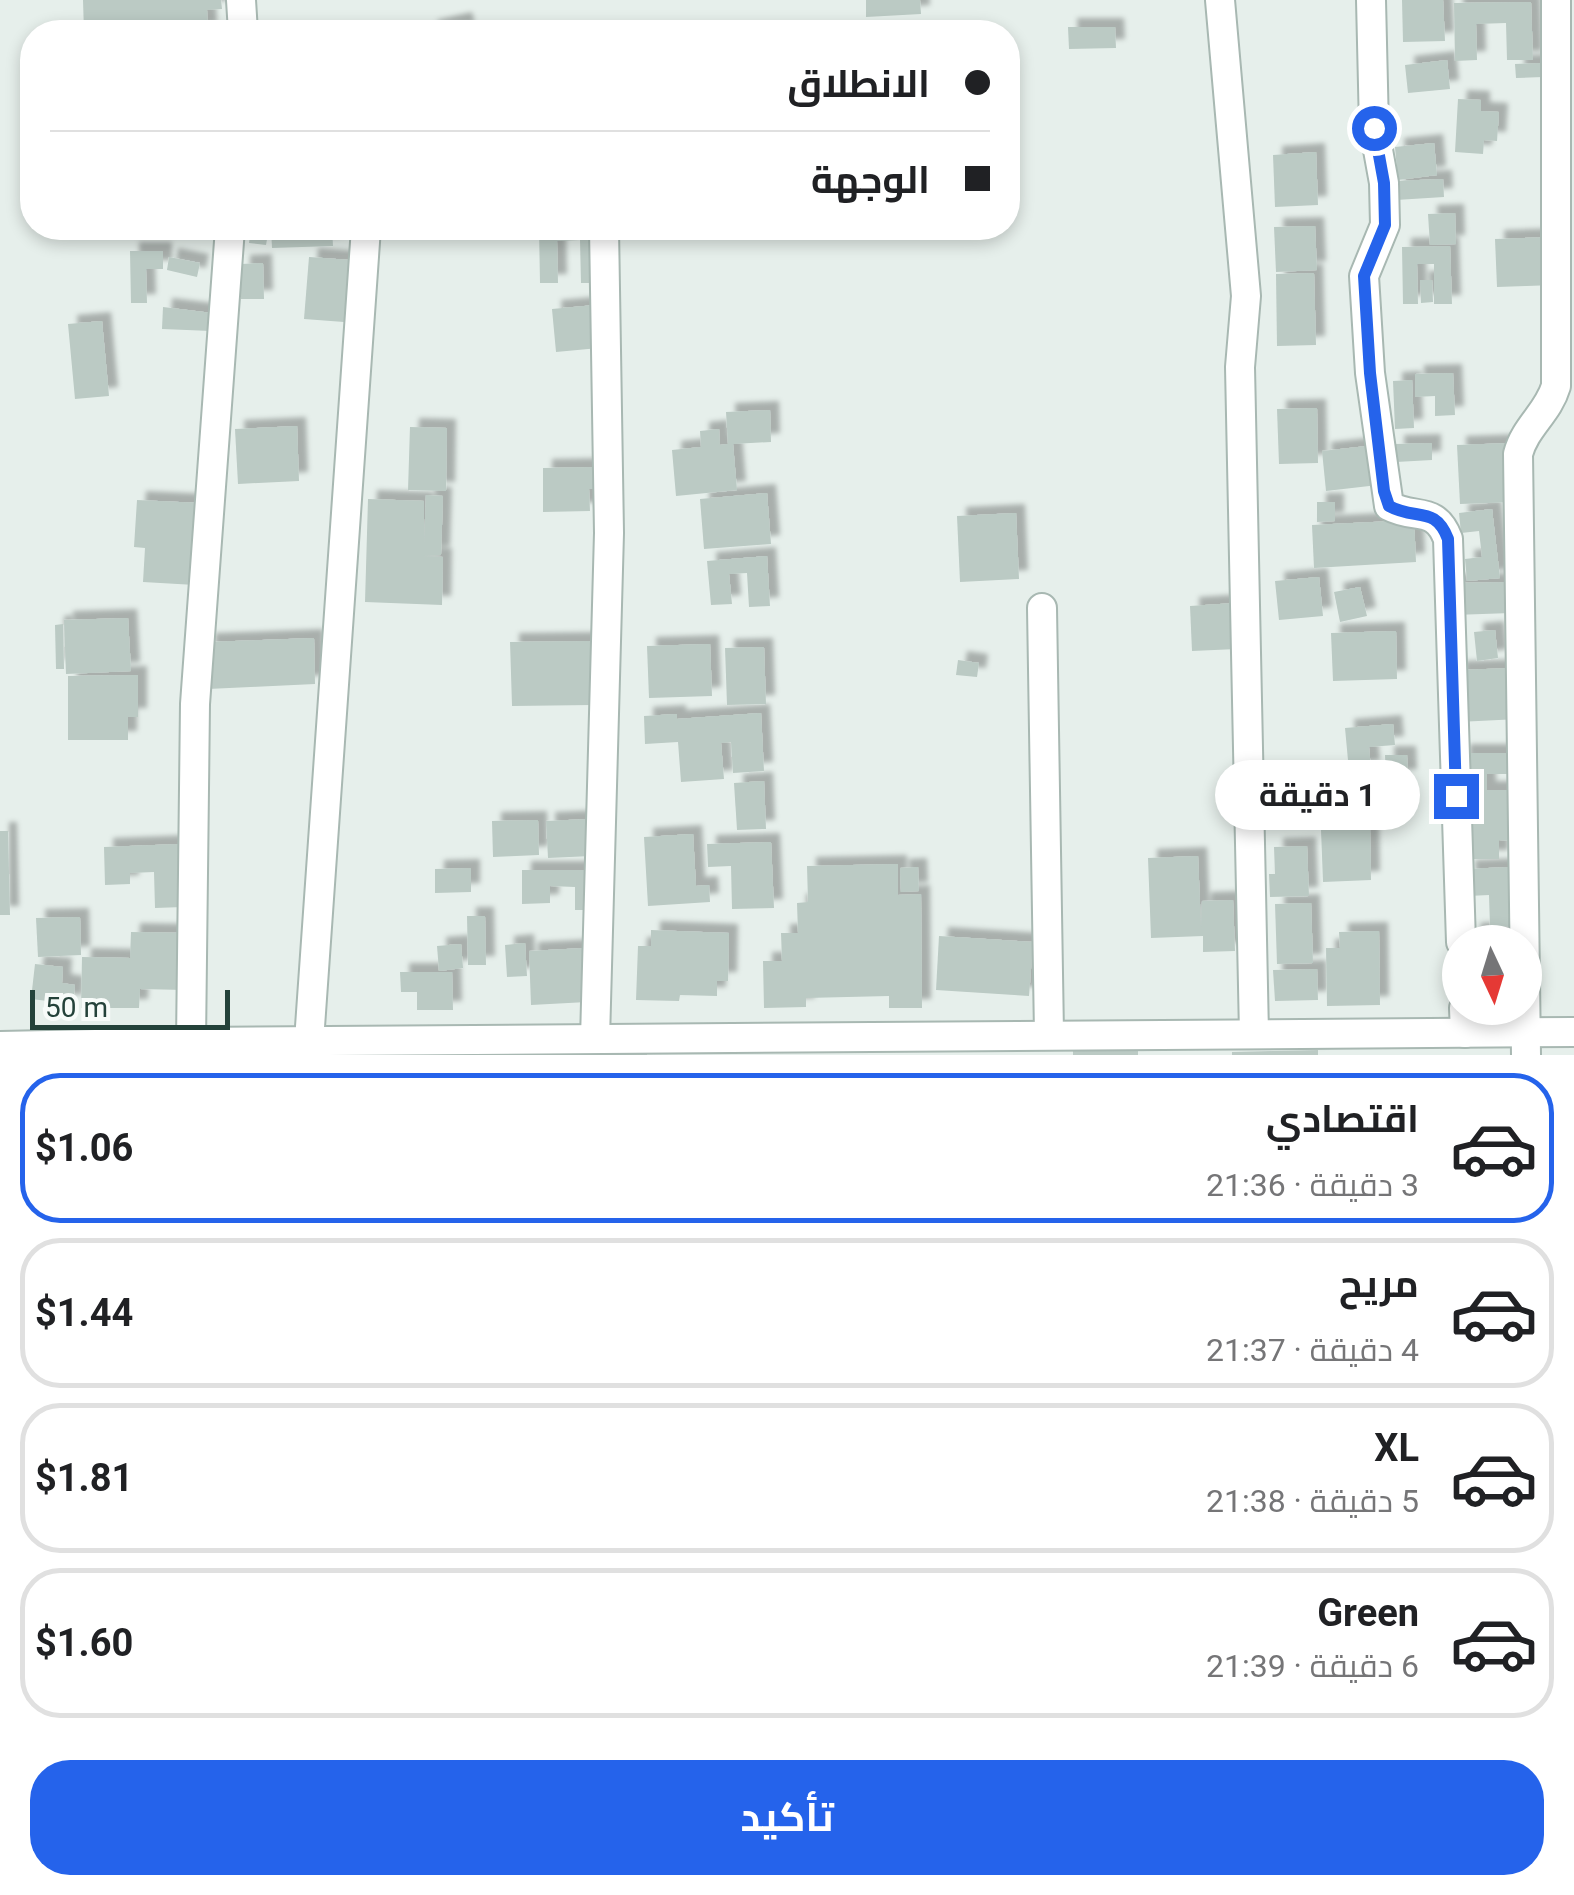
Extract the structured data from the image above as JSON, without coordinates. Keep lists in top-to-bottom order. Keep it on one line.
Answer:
{"scale_bar":"50 m","north":"bottom","page":{"banner":["الانطلاق","الوجهة"],"bubble":"1 دقيقة","scale":"50 m","list":[{"name":"اقتصادي","note":"3 دقيقة · 21:36","value":"$1.06"},{"name":"مريح","note":"4 دقيقة · 21:37","value":"$1.44"},{"name":"XL","note":"5 دقيقة · 21:38","value":"$1.81"},{"name":"Green","note":"6 دقيقة · 21:39","value":"$1.60"}],"buttons":"تأكيد"}}
